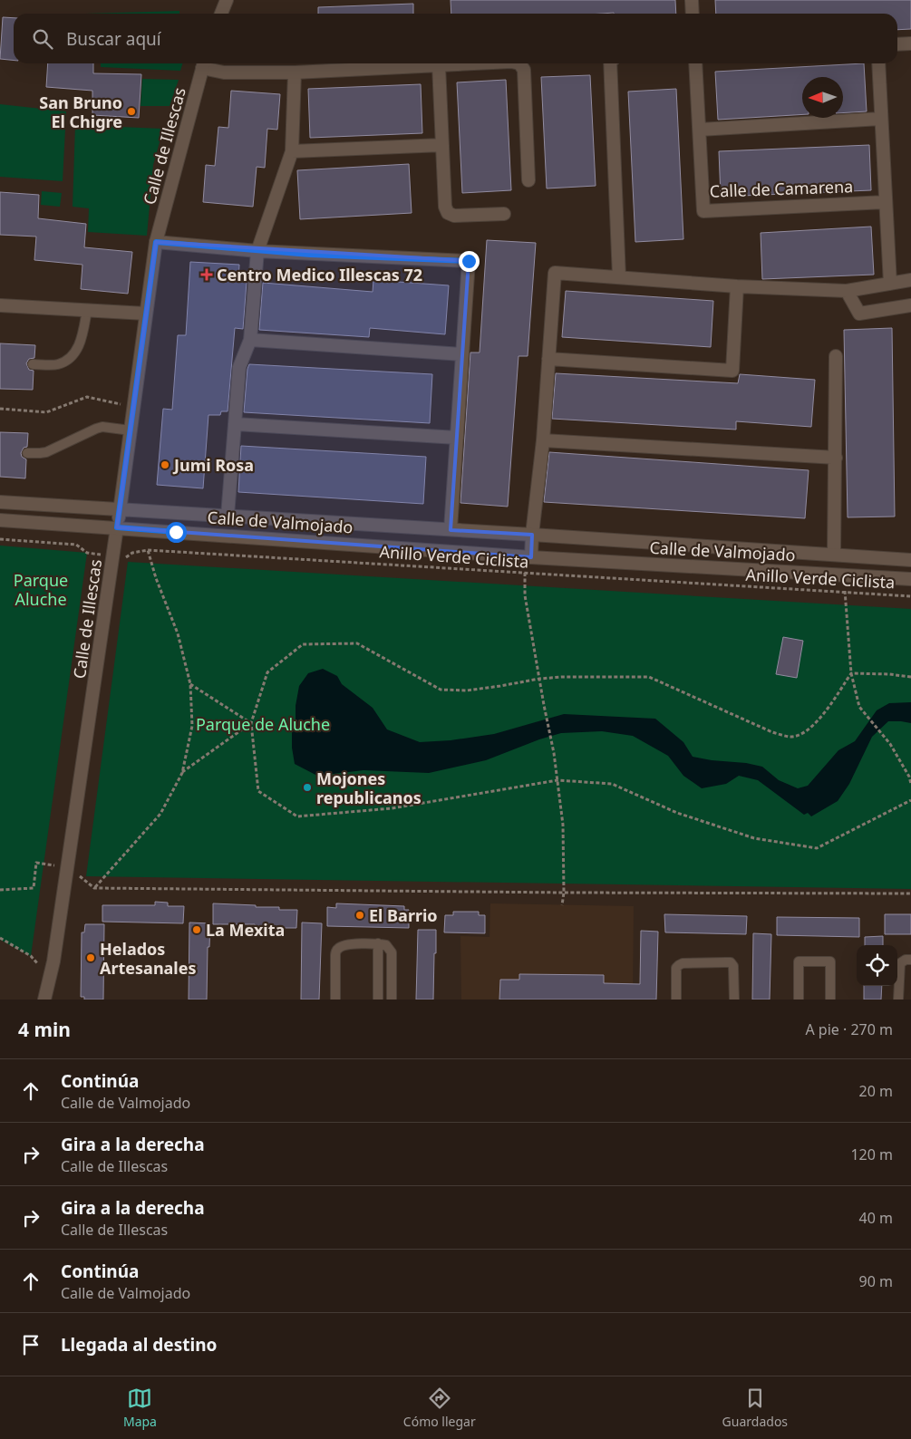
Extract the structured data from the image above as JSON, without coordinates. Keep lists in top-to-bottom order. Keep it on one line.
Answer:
{"streets":{"street":["Calle de Illescas","Calle de Camarena","Calle de Valmojado"],"path":["Anillo Verde Ciclista"]},"crossings":[["Calle de Illescas","Calle de Valmojado"],["Calle de Illescas","Anillo Verde Ciclista"]],"parks":["Parque Aluche","Parque de Aluche"],"places":{"other":["San Bruno El Chigre","Jumi Rosa","Mojones republicanos","El Barrio","La Mexita","Helados Artesanales"],"health":["Centro Medico Illescas 72"]},"north":"left","page":{"search":"Buscar aquí","heading":["4 min","A pie · 270 m"],"list":[["Continúa","Calle de Valmojado","20 m"],["Gira a la derecha","Calle de Illescas","120 m"],["Gira a la derecha","Calle de Illescas","40 m"],["Continúa","Calle de Valmojado","90 m"],"Llegada al destino"],"nav":["Mapa","Cómo llegar","Guardados"]}}
